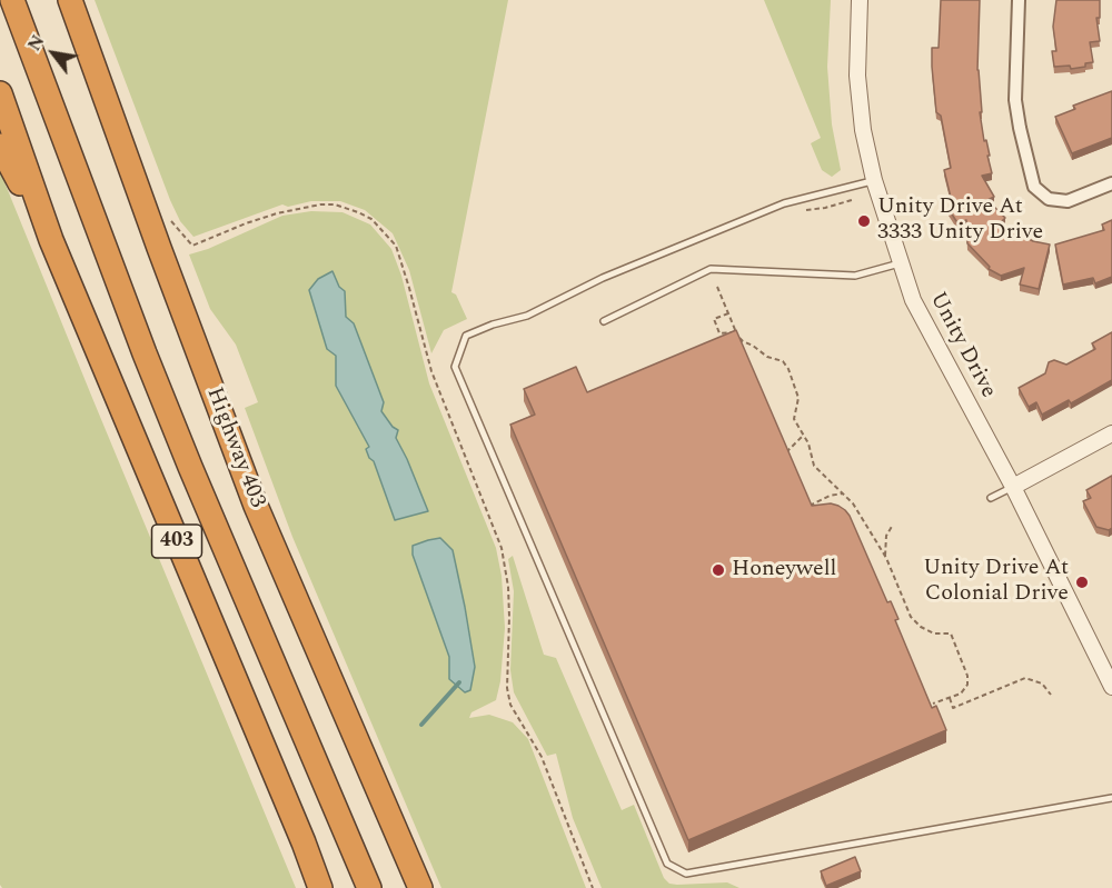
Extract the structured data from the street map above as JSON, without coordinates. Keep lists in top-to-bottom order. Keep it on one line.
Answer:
{"streets":{"highway":["Highway 403","403"],"street":["Unity Drive"]},"places":["Unity Drive At 3333 Unity Drive","Honeywell","Unity Drive At Colonial Drive"],"north":"top left"}
